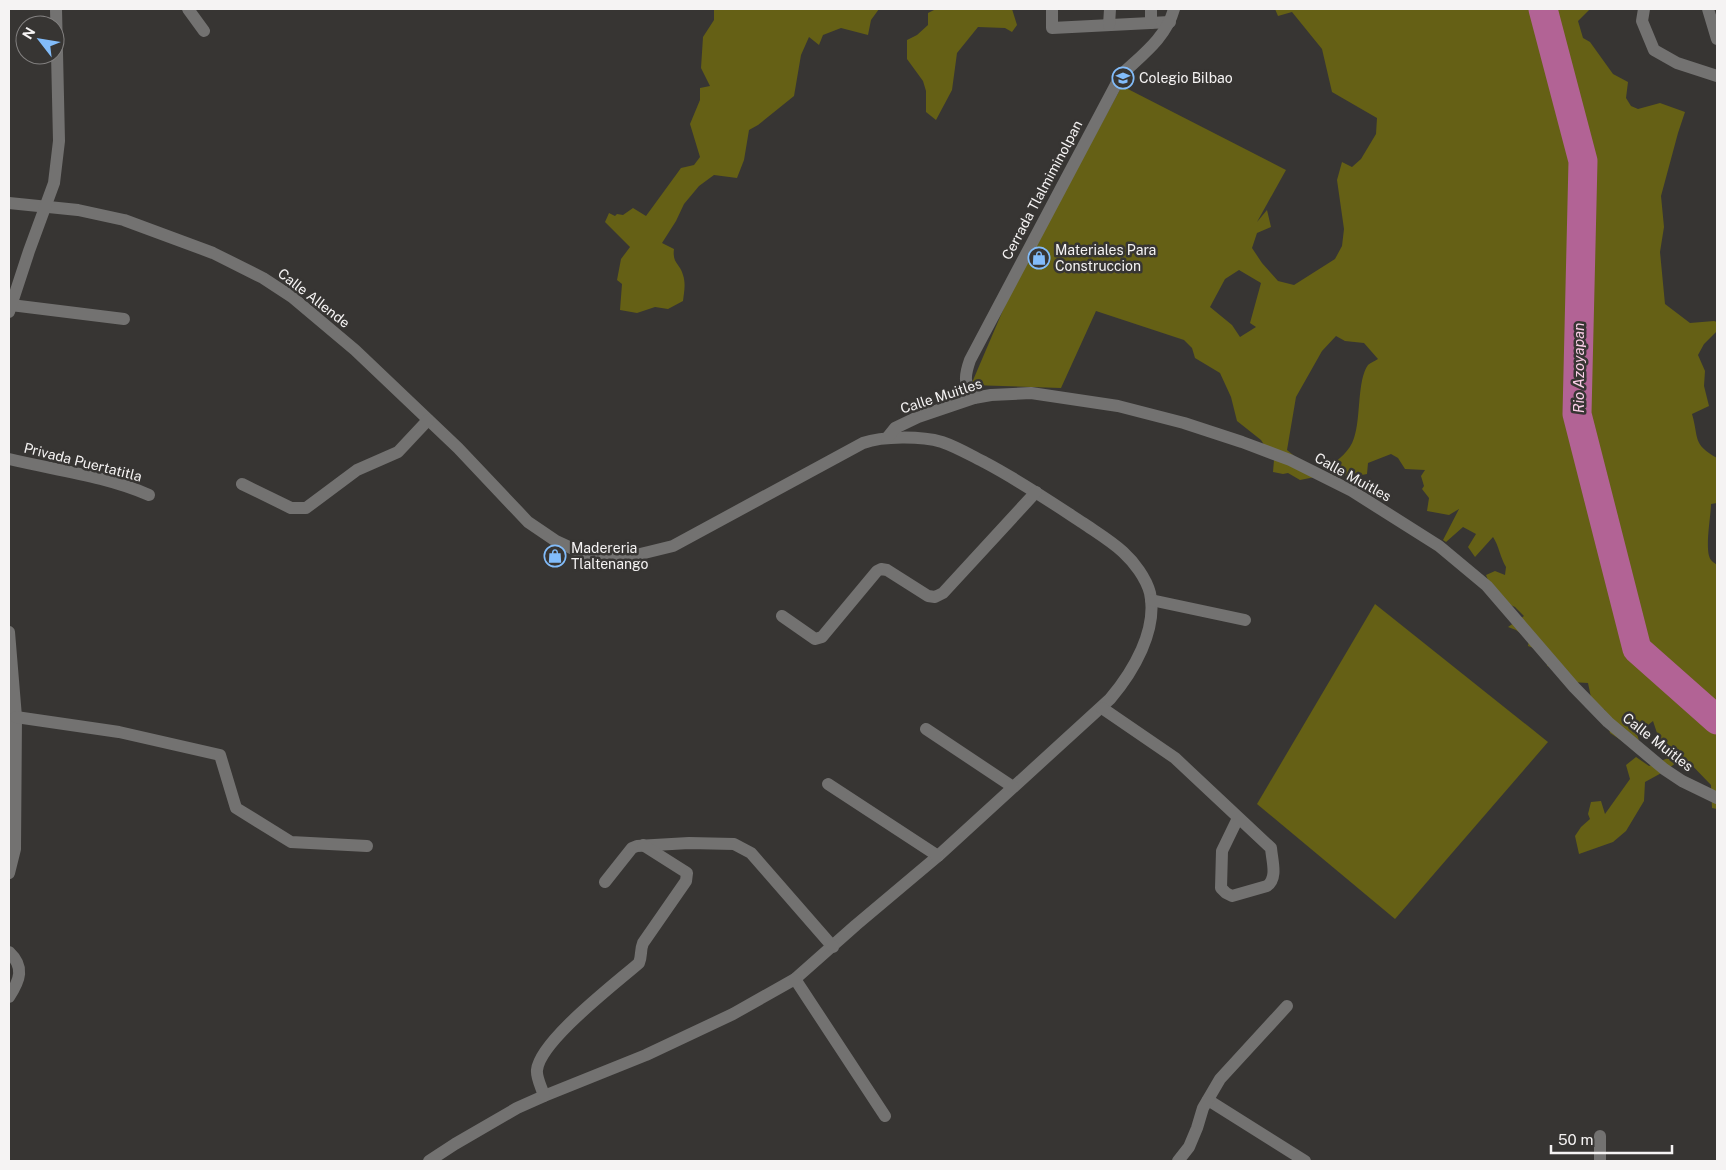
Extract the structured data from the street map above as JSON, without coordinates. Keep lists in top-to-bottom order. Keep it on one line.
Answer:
{"streets":{"street":["Cerrada Tlalmiminolpan","Calle Allende","Calle Muitles","Privada Puertatitla"]},"crossings":[["Cerrada Tlalmiminolpan","Calle Muitles"],["Calle Allende","Calle Muitles"]],"water":["Rio Azoyapan"],"places":{"school or university":["Colegio Bilbao"],"shop":["Materiales Para Construccion","Madereria Tlaltenango"]},"scale_bar":"50 m","north":"top left"}
